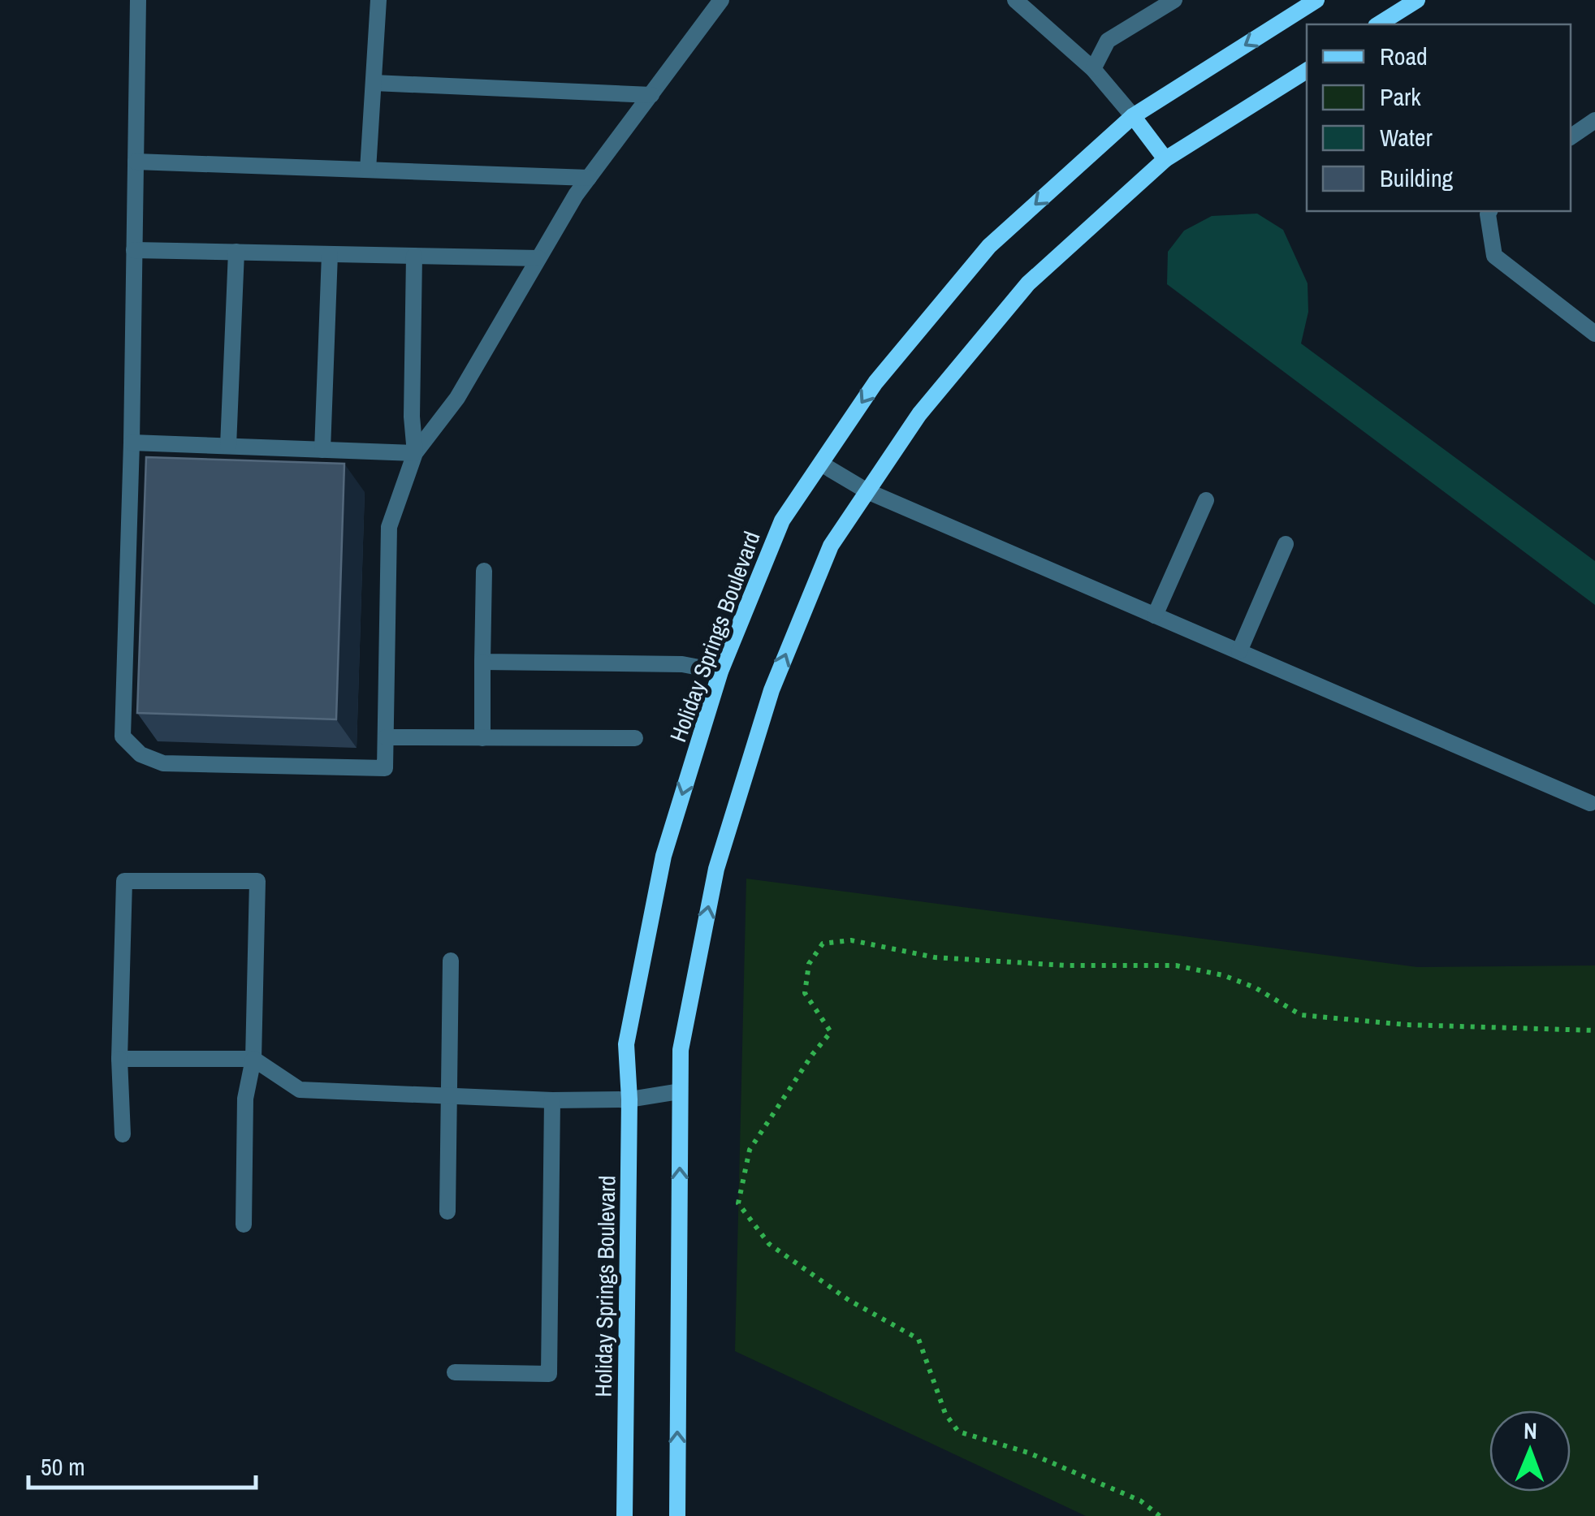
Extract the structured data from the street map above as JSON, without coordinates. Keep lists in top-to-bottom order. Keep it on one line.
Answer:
{"streets":{"street":["Holiday Springs Boulevard"]},"legend":["Road","Park","Water","Building"],"scale_bar":"50 m","north":"top"}
